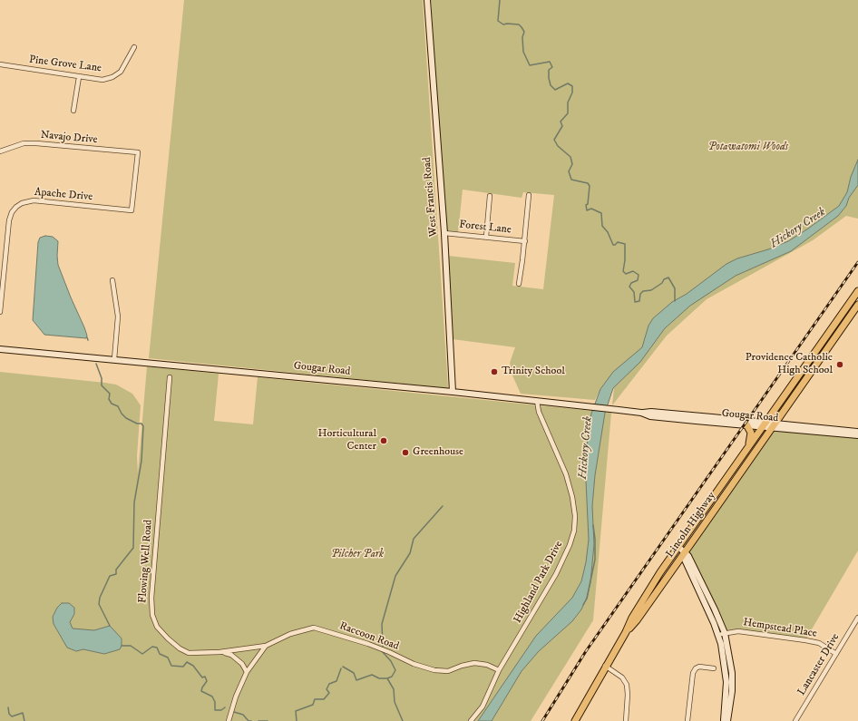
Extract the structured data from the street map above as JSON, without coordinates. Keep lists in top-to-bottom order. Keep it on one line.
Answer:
{"streets":{"main road":["Lincoln Highway"],"street":["Pine Grove Lane","Navajo Drive","Apache Drive","West Francis Road","Forest Lane","Gougar Road","Flowing Well Road","Highland Park Drive","Hempstead Place","Raccoon Road","Lancaster Drive"]},"crossings":[["Navajo Drive","Apache Drive"],["West Francis Road","Forest Lane"],["West Francis Road","Gougar Road"],["Gougar Road","Lincoln Highway"],["Gougar Road","Highland Park Drive"],["Flowing Well Road","Raccoon Road"],["Highland Park Drive","Raccoon Road"],["Hempstead Place","Lancaster Drive"]],"water":["Hickory Creek"],"parks":["Potawatomi Woods","Pilcher Park"],"places":["Providence Catholic High School","Trinity School","Horticultural Center","Greenhouse"]}
